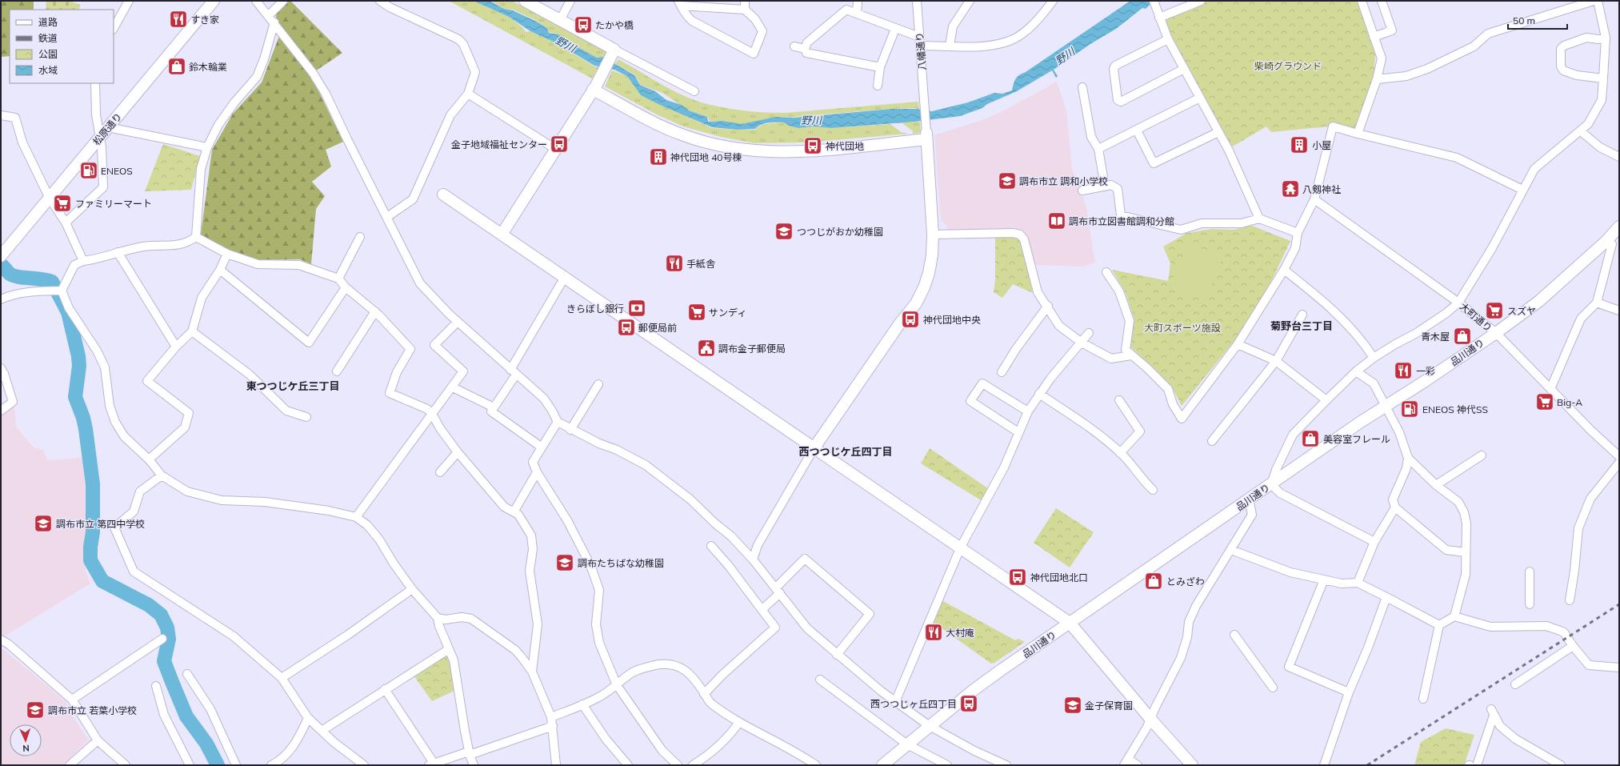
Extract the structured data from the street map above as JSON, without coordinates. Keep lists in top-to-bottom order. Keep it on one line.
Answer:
{"streets":{"street":["八幡通り","松原通り","大町通り","品川通り"]},"crossings":[["大町通り","品川通り"]],"districts":["菊野台三丁目","東つつじケ丘三丁目","西つつじケ丘四丁目"],"water":["野川"],"parks":["柴崎グラウンド","大町スポーツ施設"],"places":{"restaurant":["すき家","手紙舎","一彩","大村庵"],"bus stop":["たかや橋","金子地域福祉センター","神代団地","神代団地中央","郵便局前","神代団地北口","西つつじヶ丘四丁目"],"shop":["鈴木輪業","青木屋","美容室フレール","とみざわ"],"building":["小屋","神代団地 40号棟"],"fuel station":["ENEOS","ENEOS 神代SS"],"school or university":["調布市立 調和小学校","つつじがおか幼稚園","調布市立 第四中学校","調布たちばな幼稚園","金子保育園","調布市立 若葉小学校"],"temple":["八剱神社"],"supermarket":["ファミリーマート","スズヤ","サンディ","Big-A"],"library":["調布市立図書館調和分館"],"bank":["きらぼし銀行"],"public building":["調布金子郵便局"]},"legend":["道路","鉄道","公園","水域"],"scale_bar":"50 m","north":"bottom"}
